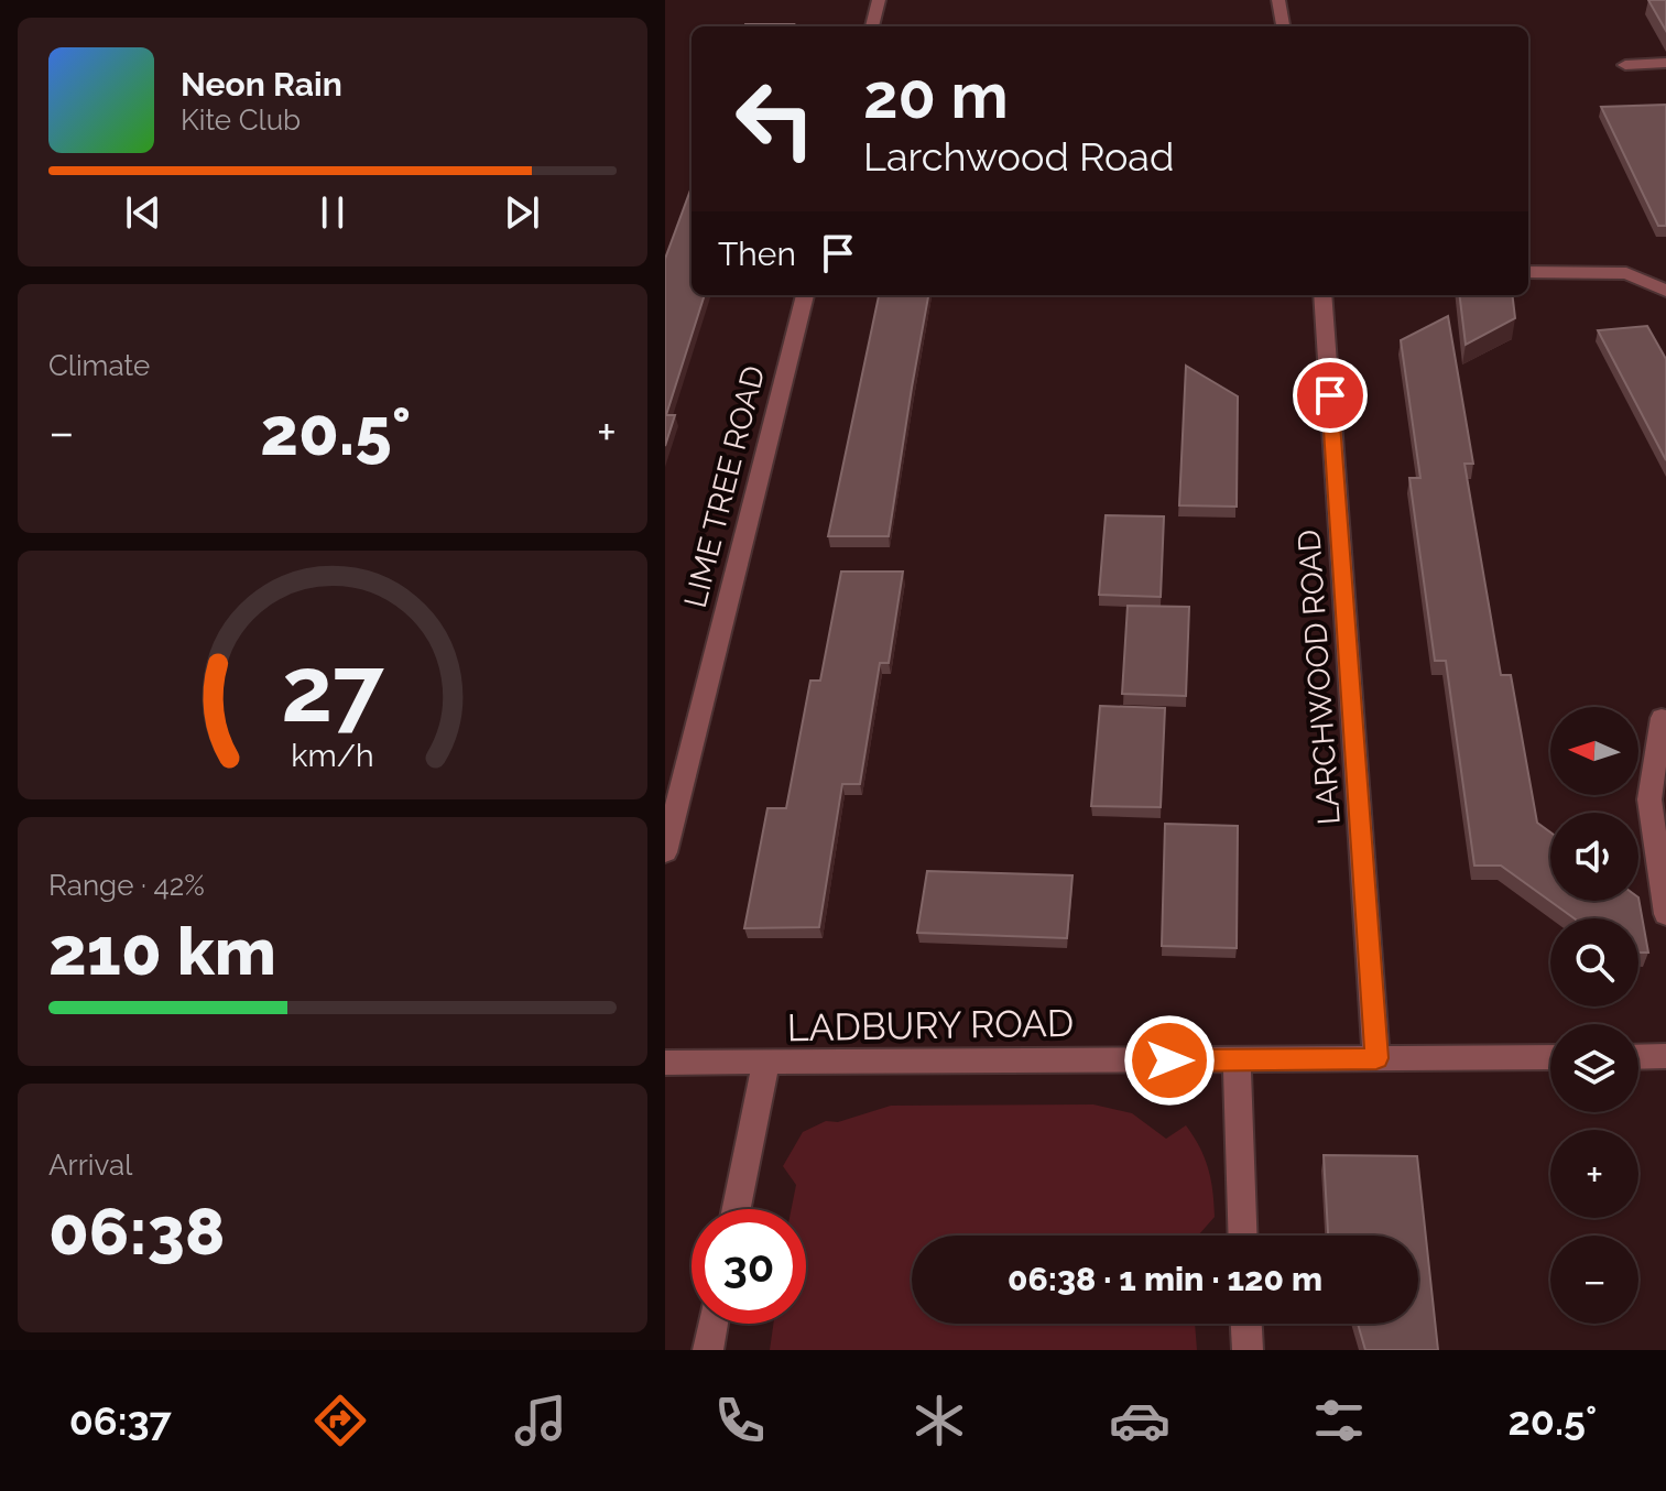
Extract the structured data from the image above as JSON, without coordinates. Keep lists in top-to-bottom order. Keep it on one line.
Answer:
{"streets":{"street":["LIME TREE ROAD","LARCHWOOD ROAD","LADBURY ROAD"]},"crossings":[["LARCHWOOD ROAD","LADBURY ROAD"]],"north":"left","page":{"turn":["20 m","Larchwood Road"],"song":["Neon Rain","Kite Club"],"then":"Then","tile":["Climate",["Range · 42%","210 km"],["Arrival","06:38"]],"heat":["−","20.5°","+"],"map_buttons":["+","−"],"limit":"30","trip":"06:38 · 1 min · 120 m","tabs":["06:37","20.5°"],"gauge":["27","km/h"]}}
